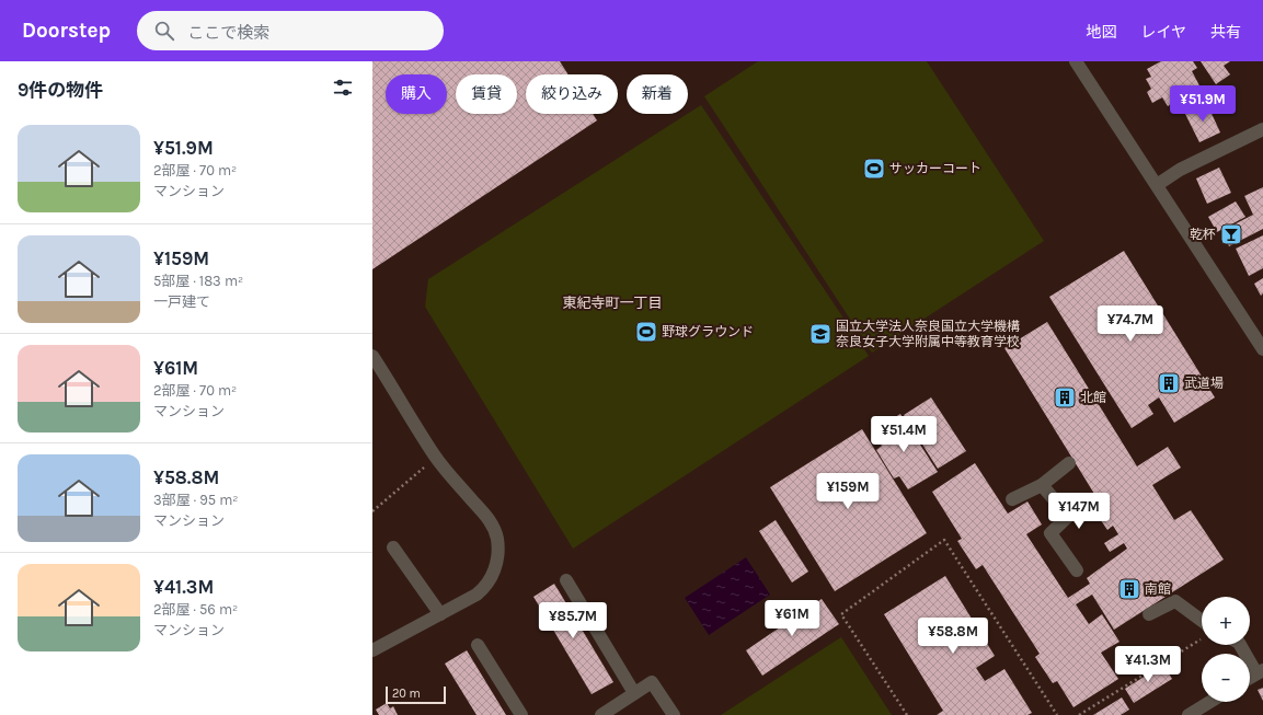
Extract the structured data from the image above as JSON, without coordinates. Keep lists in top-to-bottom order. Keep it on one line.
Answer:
{"districts":["東紀寺町一丁目"],"places":{"sports":["サッカーコート","野球グラウンド"],"bar":["乾杯"],"school or university":["国立大学法人奈良国立大学機構 奈良女子大学附属中等教育学校"],"building":["武道場","北館","南館"]},"scale_bar":"20 m","page":{"header":"Doorstep","search":"ここで検索","nav":["地図","レイヤ","共有"],"heading":"9件の物件","chip":["購入","賃貸","絞り込み","新着"],"price":["¥51.9M","¥74.7M","¥51.4M","¥159M","¥147M","¥61M","¥85.7M","¥58.8M","¥41.3M"],"list":[{"name":"¥51.9M","note":"2部屋 · 70 m² · マンション"},{"name":"¥159M","note":"5部屋 · 183 m² · 一戸建て"},{"name":"¥61M","note":"2部屋 · 70 m² · マンション"},{"name":"¥58.8M","note":"3部屋 · 95 m² · マンション"},{"name":"¥41.3M","note":"2部屋 · 56 m² · マンション"}],"map_buttons":["+","−"],"scale":"20 m"}}
